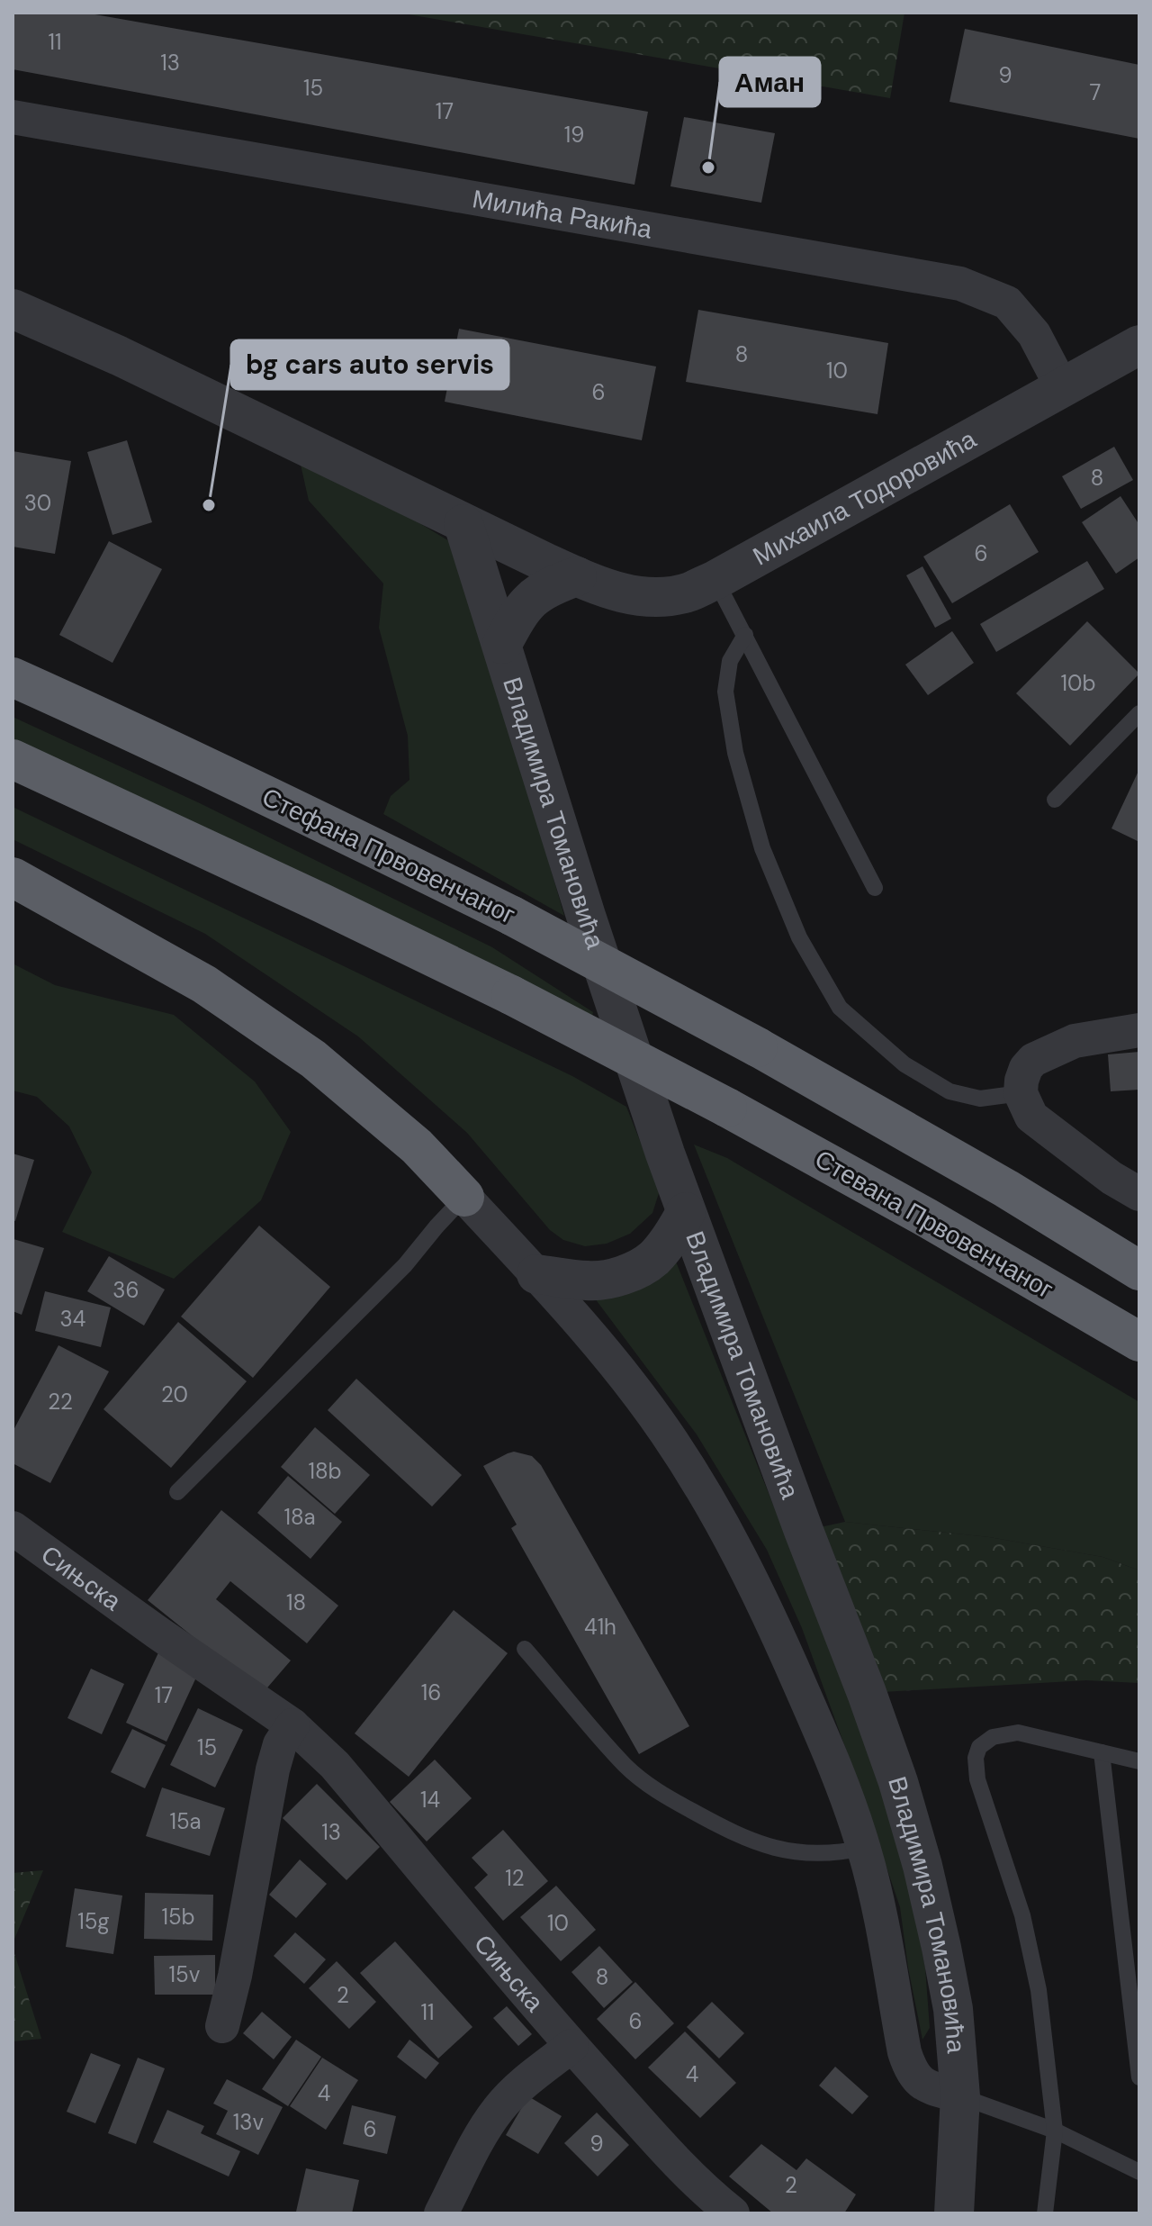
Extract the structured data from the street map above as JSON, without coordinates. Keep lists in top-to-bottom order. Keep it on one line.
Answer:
{"streets":{"highway":["Стефана Првовенчаног","Стевана Првовенчаног"],"street":["Милића Ракића","Михаила Тодоровића","Владимира Томановића","Сињска"]},"crossings":[["Милића Ракића","Михаила Тодоровића"]],"places":["Аман","bg cars auto servis"],"house_numbers":["11","13","9","15","7","17","19","8","10","6","8","30","6","10b","36","34","20","22","18b","18a","18","41h","16","17","15","14","15a","13","12","15b","15g","10","15v","8","2","11","6","4","4","13v","6","9","2"]}
